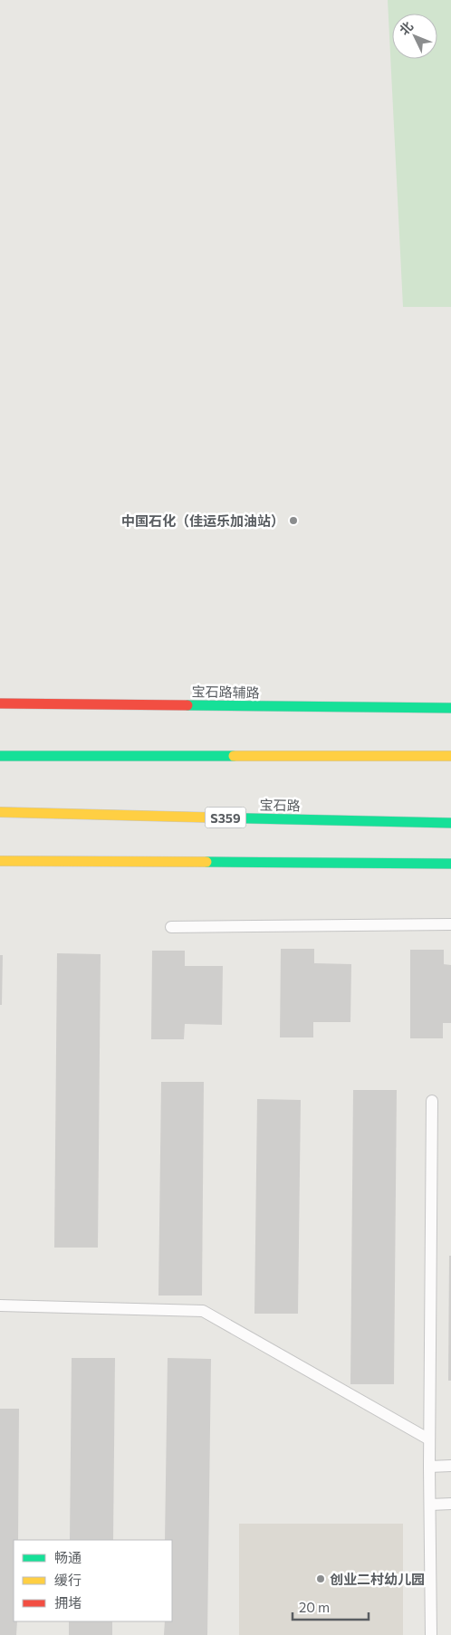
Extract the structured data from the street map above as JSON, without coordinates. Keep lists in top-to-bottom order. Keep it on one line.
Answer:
{"streets":{"main road":["宝石路辅路","宝石路","S359"]},"places":["中国石化（佳运乐加油站）","创业二村幼儿园"],"legend":["畅通","缓行","拥堵"],"scale_bar":"20 m","north":"top left"}
